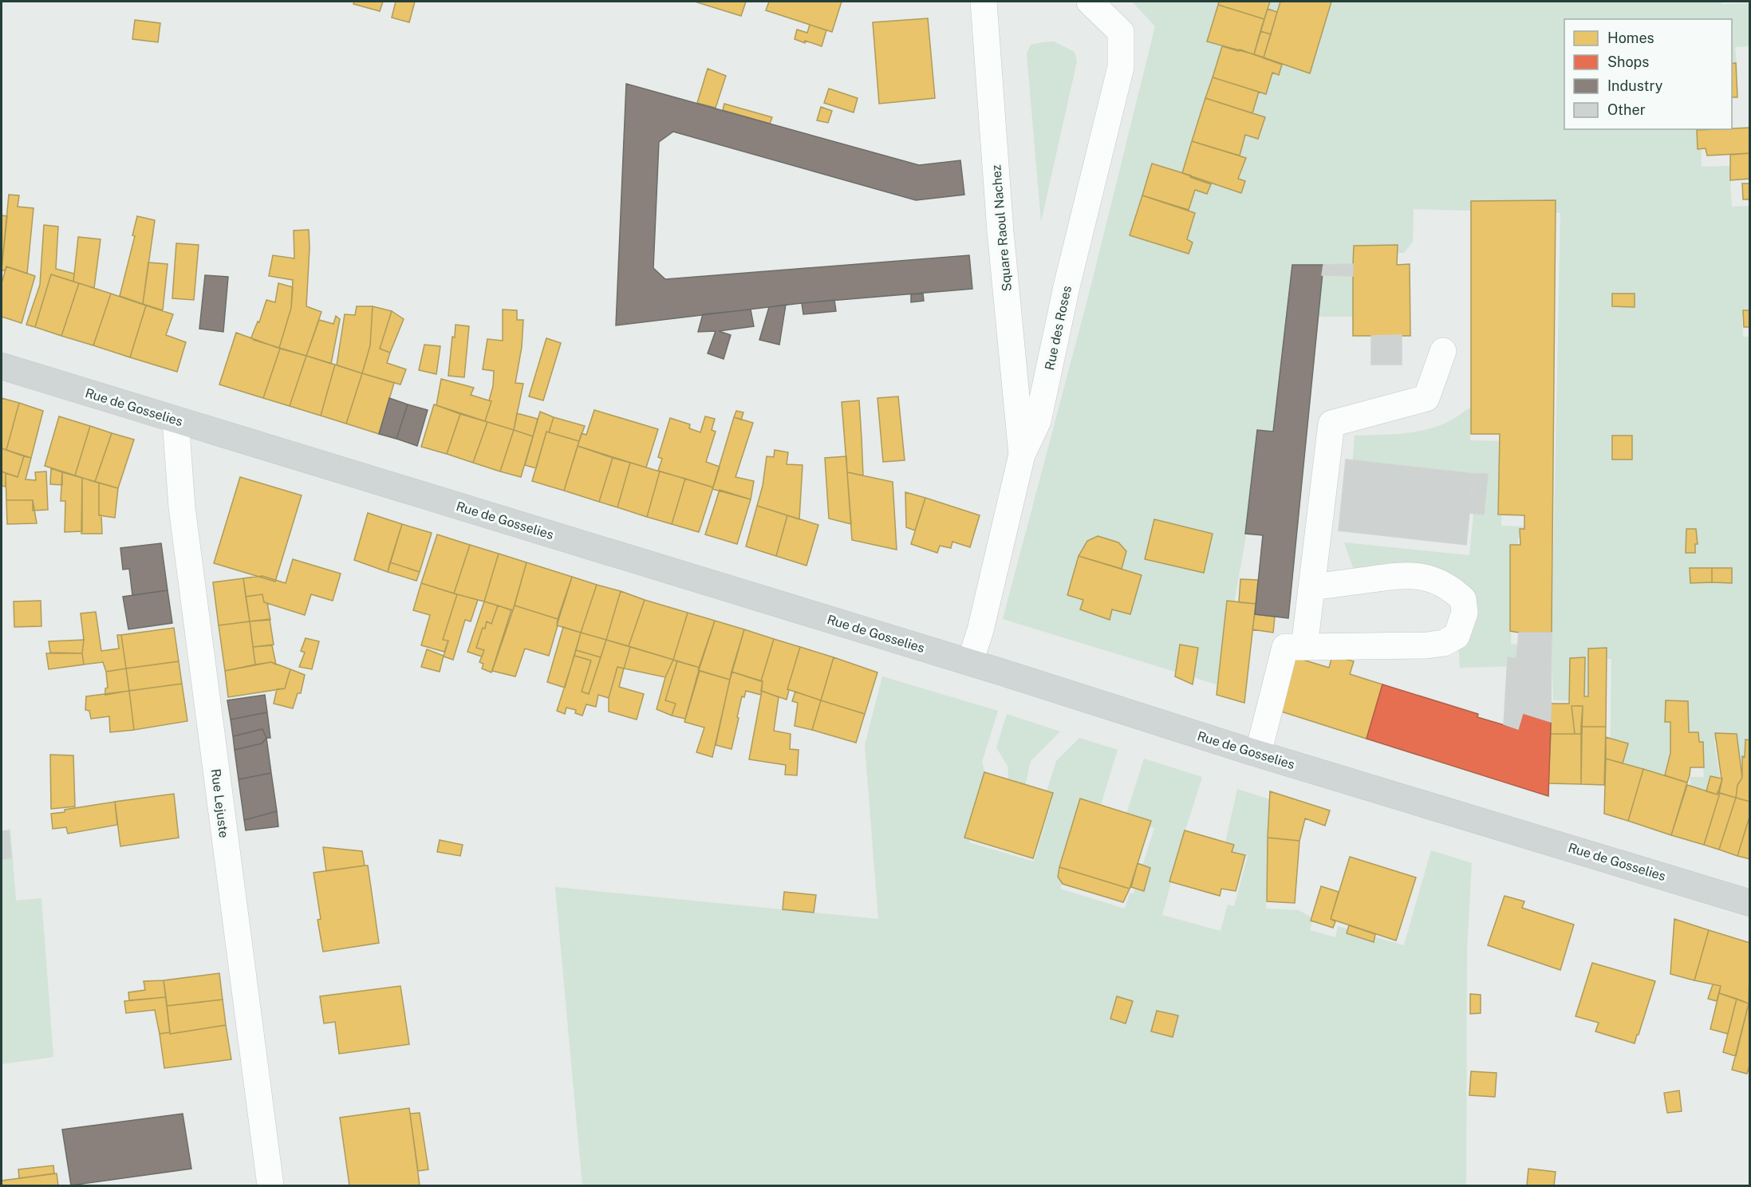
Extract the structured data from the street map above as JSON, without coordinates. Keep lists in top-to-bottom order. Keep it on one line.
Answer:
{"streets":{"main road":["Rue de Gosselies"],"street":["Square Raoul Nachez","Rue des Roses","Rue Lejuste"]},"crossings":[["Square Raoul Nachez","Rue des Roses"],["Rue des Roses","Rue de Gosselies"],["Rue de Gosselies","Rue Lejuste"]],"legend":["Homes","Shops","Industry","Other"]}
